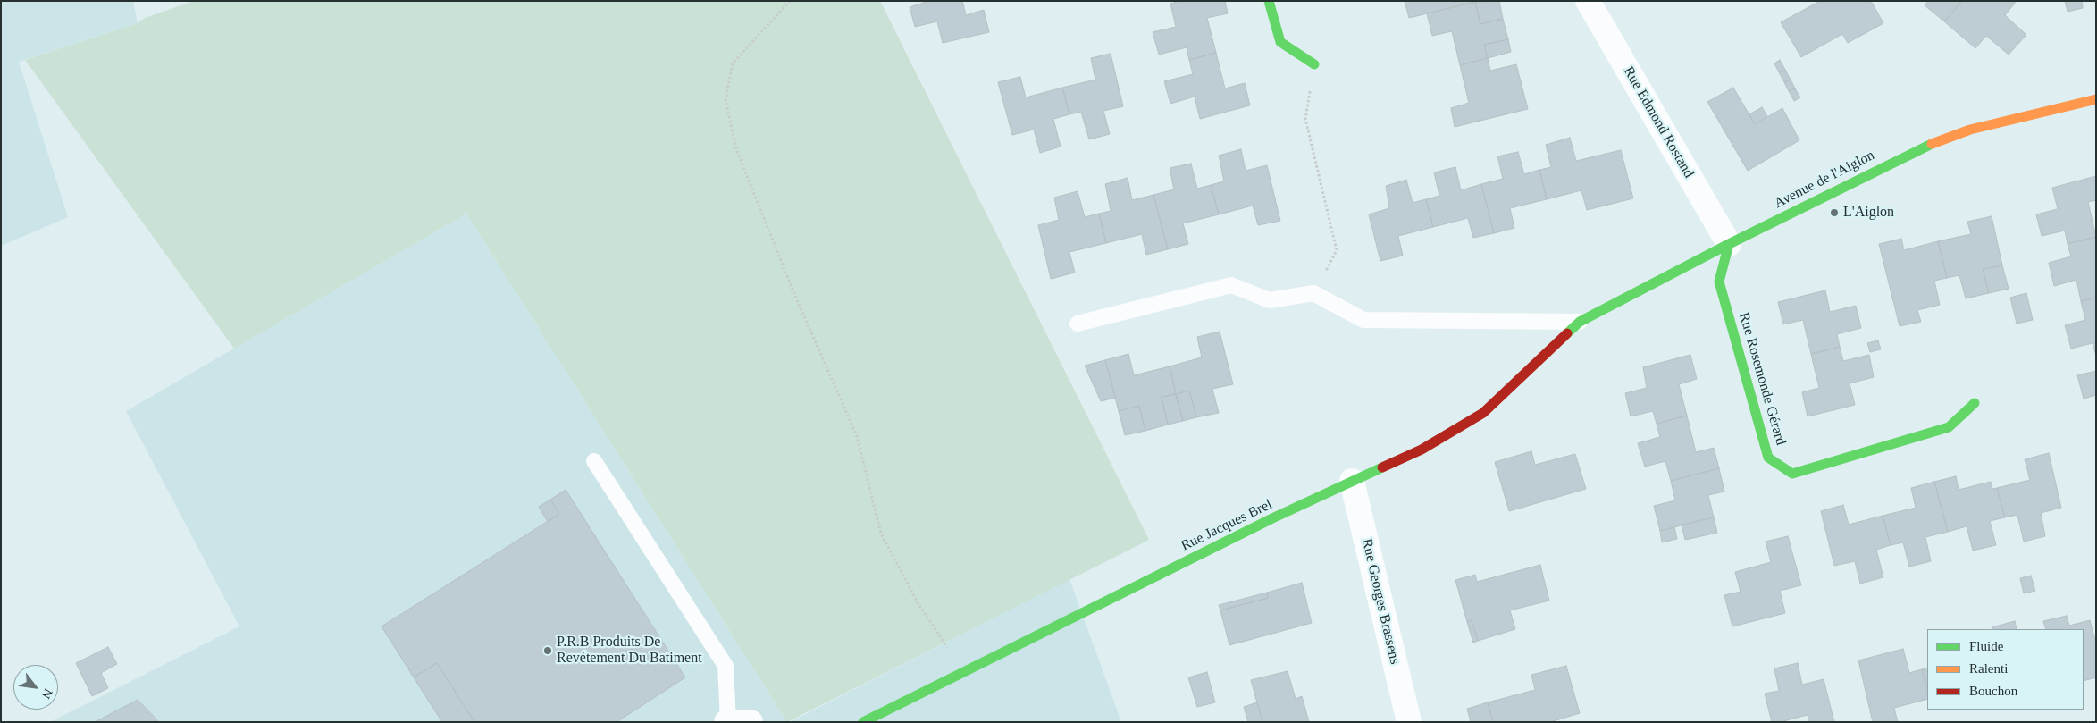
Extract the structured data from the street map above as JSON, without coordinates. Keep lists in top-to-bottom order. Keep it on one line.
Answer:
{"streets":{"street":["Rue Edmond Rostand","Avenue de l'Aiglon","Rue Rosemonde Gérard","Rue Jacques Brel","Rue Georges Brassens"]},"crossings":[["Rue Edmond Rostand","Avenue de l'Aiglon"],["Rue Edmond Rostand","Rue Rosemonde Gérard"],["Avenue de l'Aiglon","Rue Rosemonde Gérard"],["Avenue de l'Aiglon","Rue Jacques Brel"],["Rue Jacques Brel","Rue Georges Brassens"]],"places":["L'Aiglon","P.R.B Produits De Revétement Du Batiment"],"legend":["Fluide","Ralenti","Bouchon"],"north":"bottom right"}
